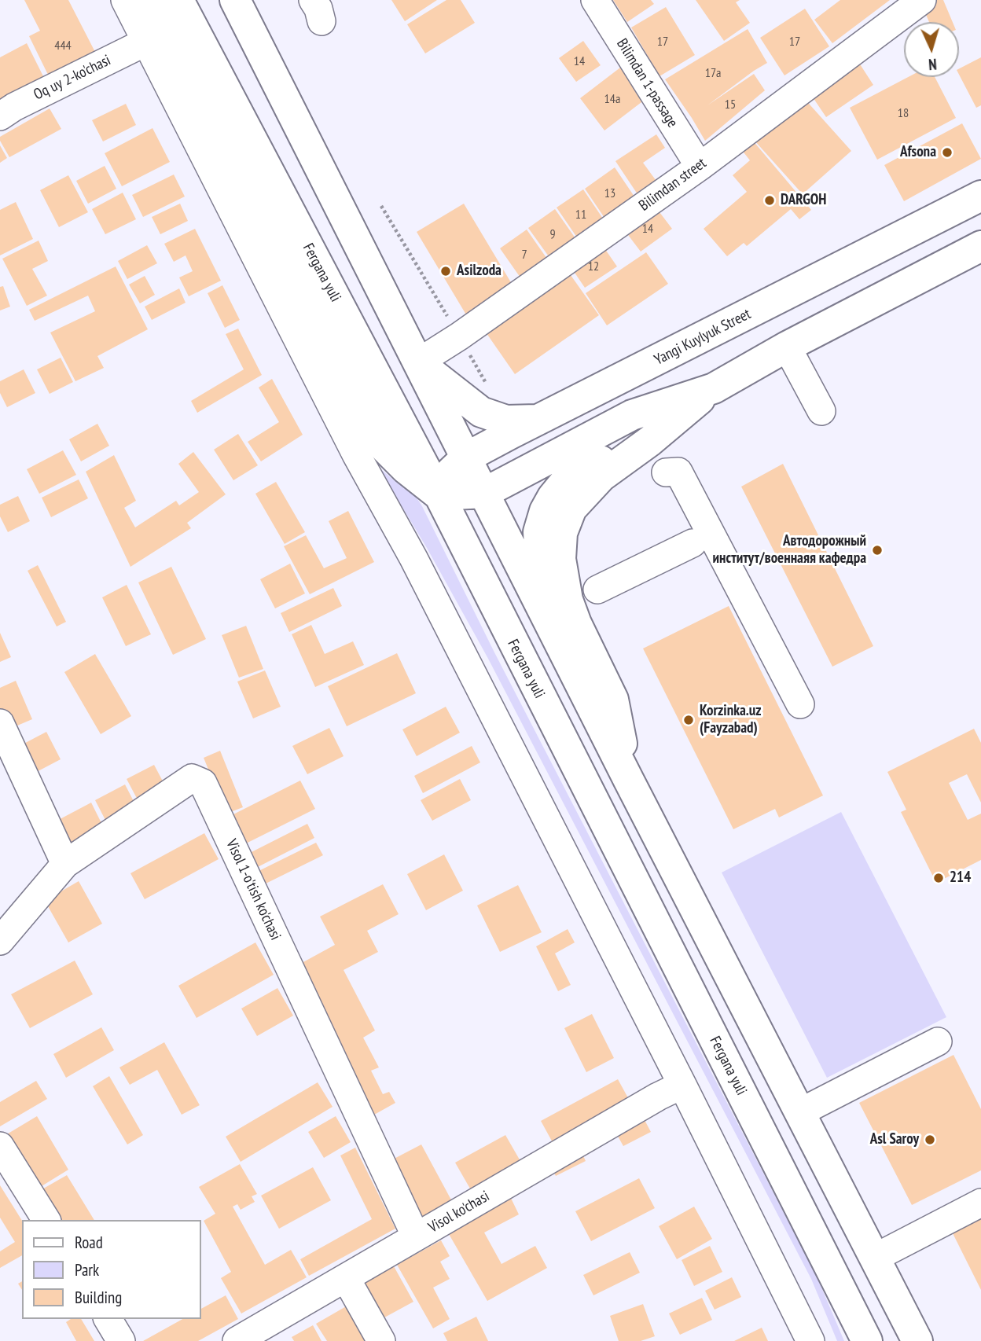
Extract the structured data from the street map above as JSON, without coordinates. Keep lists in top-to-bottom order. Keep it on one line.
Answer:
{"streets":{"main road":["Fergana yuli","Yangi Kuylyuk Street"],"street":["Oq uy 2-ko'chasi","Bilimdan 1-passage","Bilimdan street","Visol 1-o'tish ko'chasi","Visol ko'chasi"]},"crossings":[["Bilimdan 1-passage","Bilimdan street"],["Fergana yuli","Yangi Kuylyuk Street"],["Visol 1-o'tish ko'chasi","Visol ko'chasi"]],"places":["Afsona","DARGOH","Asilzoda","Автодорожный институт/военнаяя кафедра","Korzinka.uz (Fayzabad)","214","Asl Saroy"],"house_numbers":["17","17","444","14","17a","14a","15","18","13","11","14","9","7","12"],"legend":["Road","Park","Building"],"north":"bottom"}
